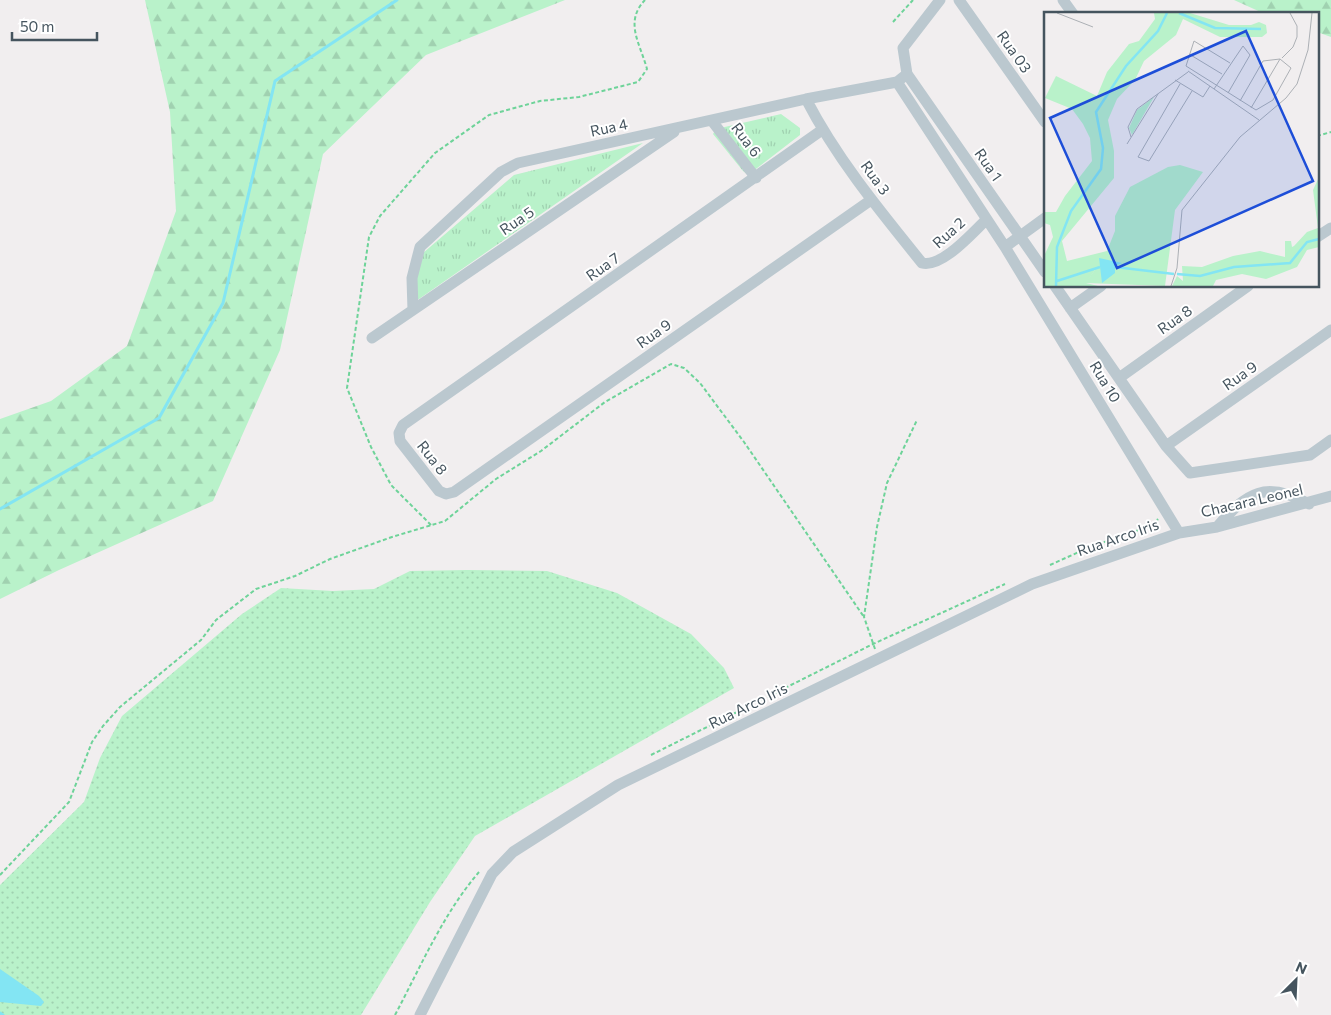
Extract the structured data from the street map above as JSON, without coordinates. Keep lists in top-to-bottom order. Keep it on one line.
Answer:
{"streets":{"street":["Rua 03","Rua 4","Rua 6","Rua 1","Rua 3","Rua 5","Rua 2","Rua 7","Rua 8","Rua 9","Rua 10","Chacara Leonel","Rua Arco Iris"]},"crossings":[["Rua 4","Rua 6"],["Rua 4","Rua 1"],["Rua 4","Rua 3"],["Rua 4","Rua 5"],["Rua 6","Rua 7"],["Rua 1","Rua 2"],["Rua 1","Rua 10"],["Rua 3","Rua 2"],["Rua 3","Rua 7"],["Rua 3","Rua 9"],["Rua 7","Rua 8"],["Rua 8","Rua 9"],["Rua 10","Chacara Leonel"],["Rua 10","Rua Arco Iris"],["Chacara Leonel","Rua Arco Iris"]],"scale_bar":"50 m","north":"top right"}
